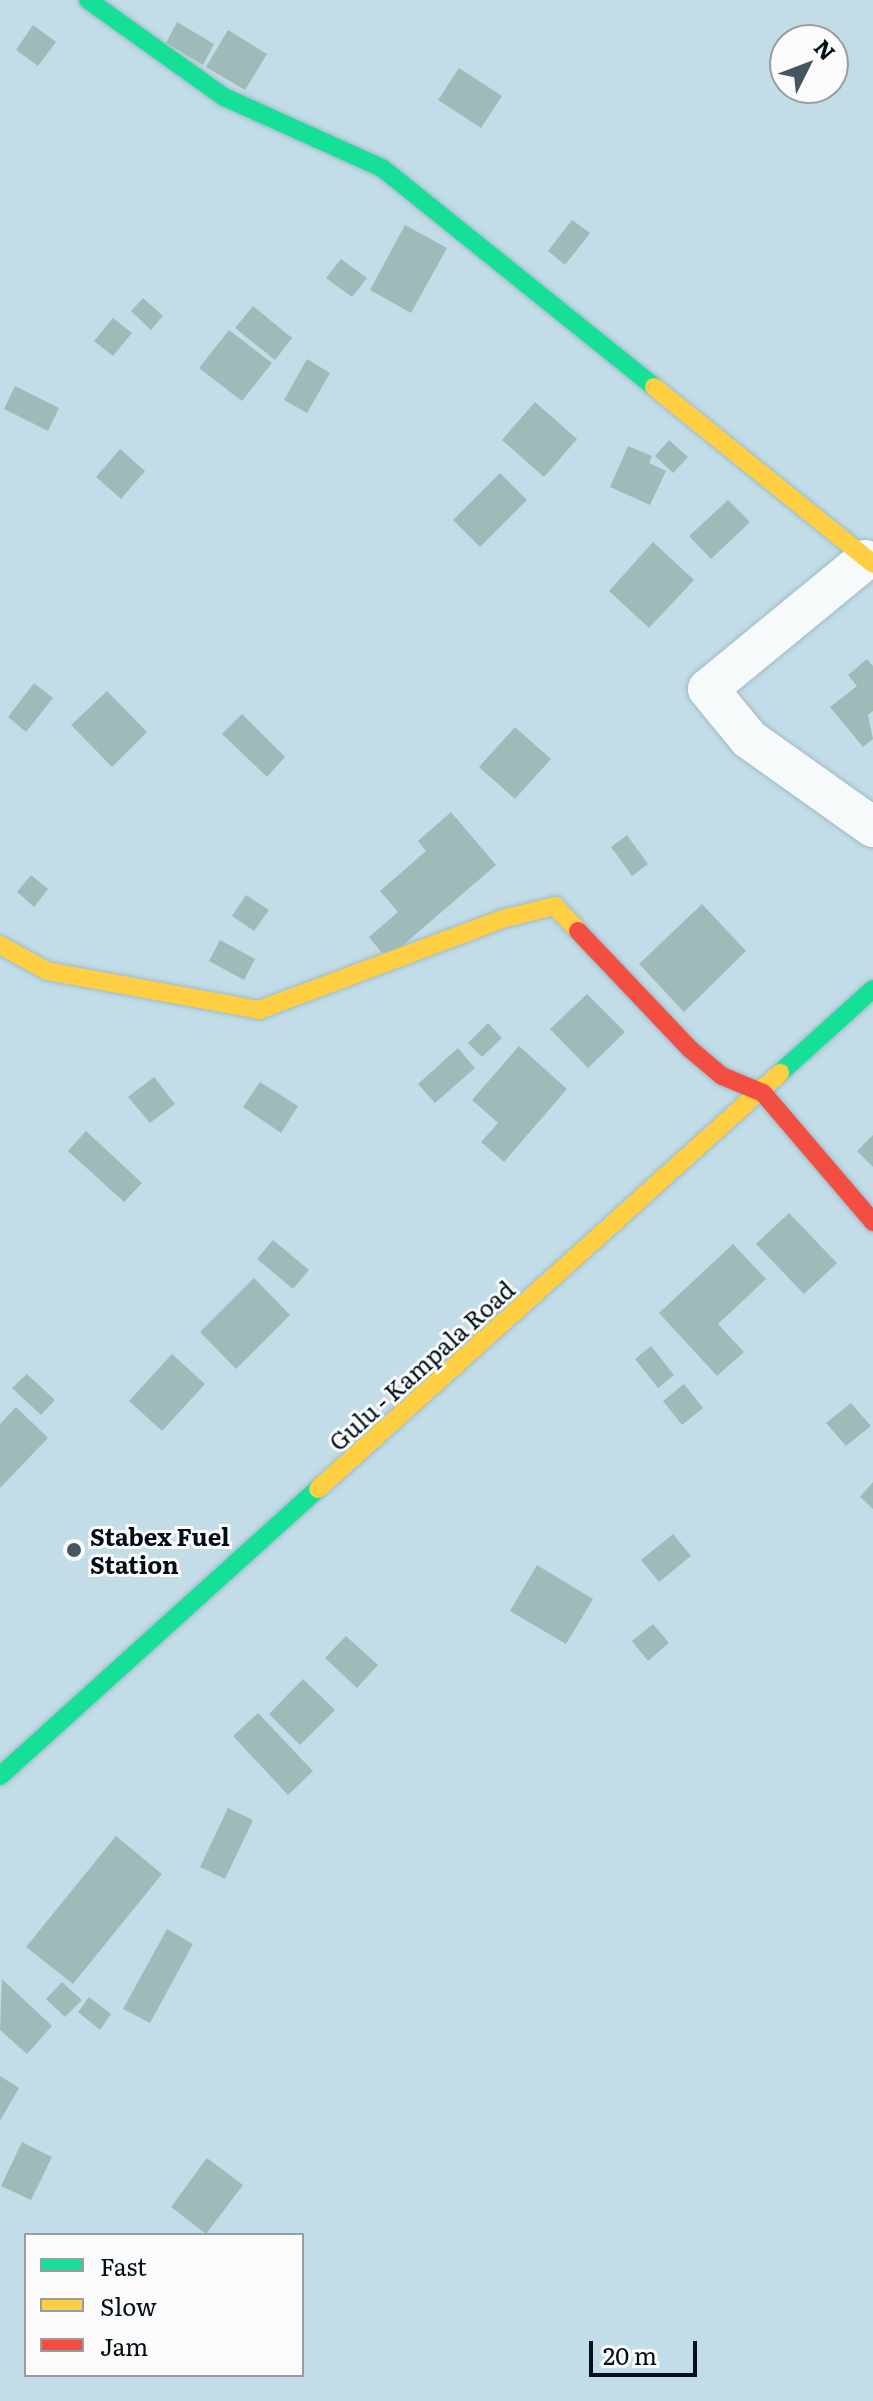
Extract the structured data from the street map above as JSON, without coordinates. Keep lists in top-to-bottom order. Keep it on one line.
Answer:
{"streets":{"street":["Gulu - Kampala Road"]},"places":["Stabex Fuel Station"],"legend":["Fast","Slow","Jam"],"scale_bar":"20 m","north":"top right"}
